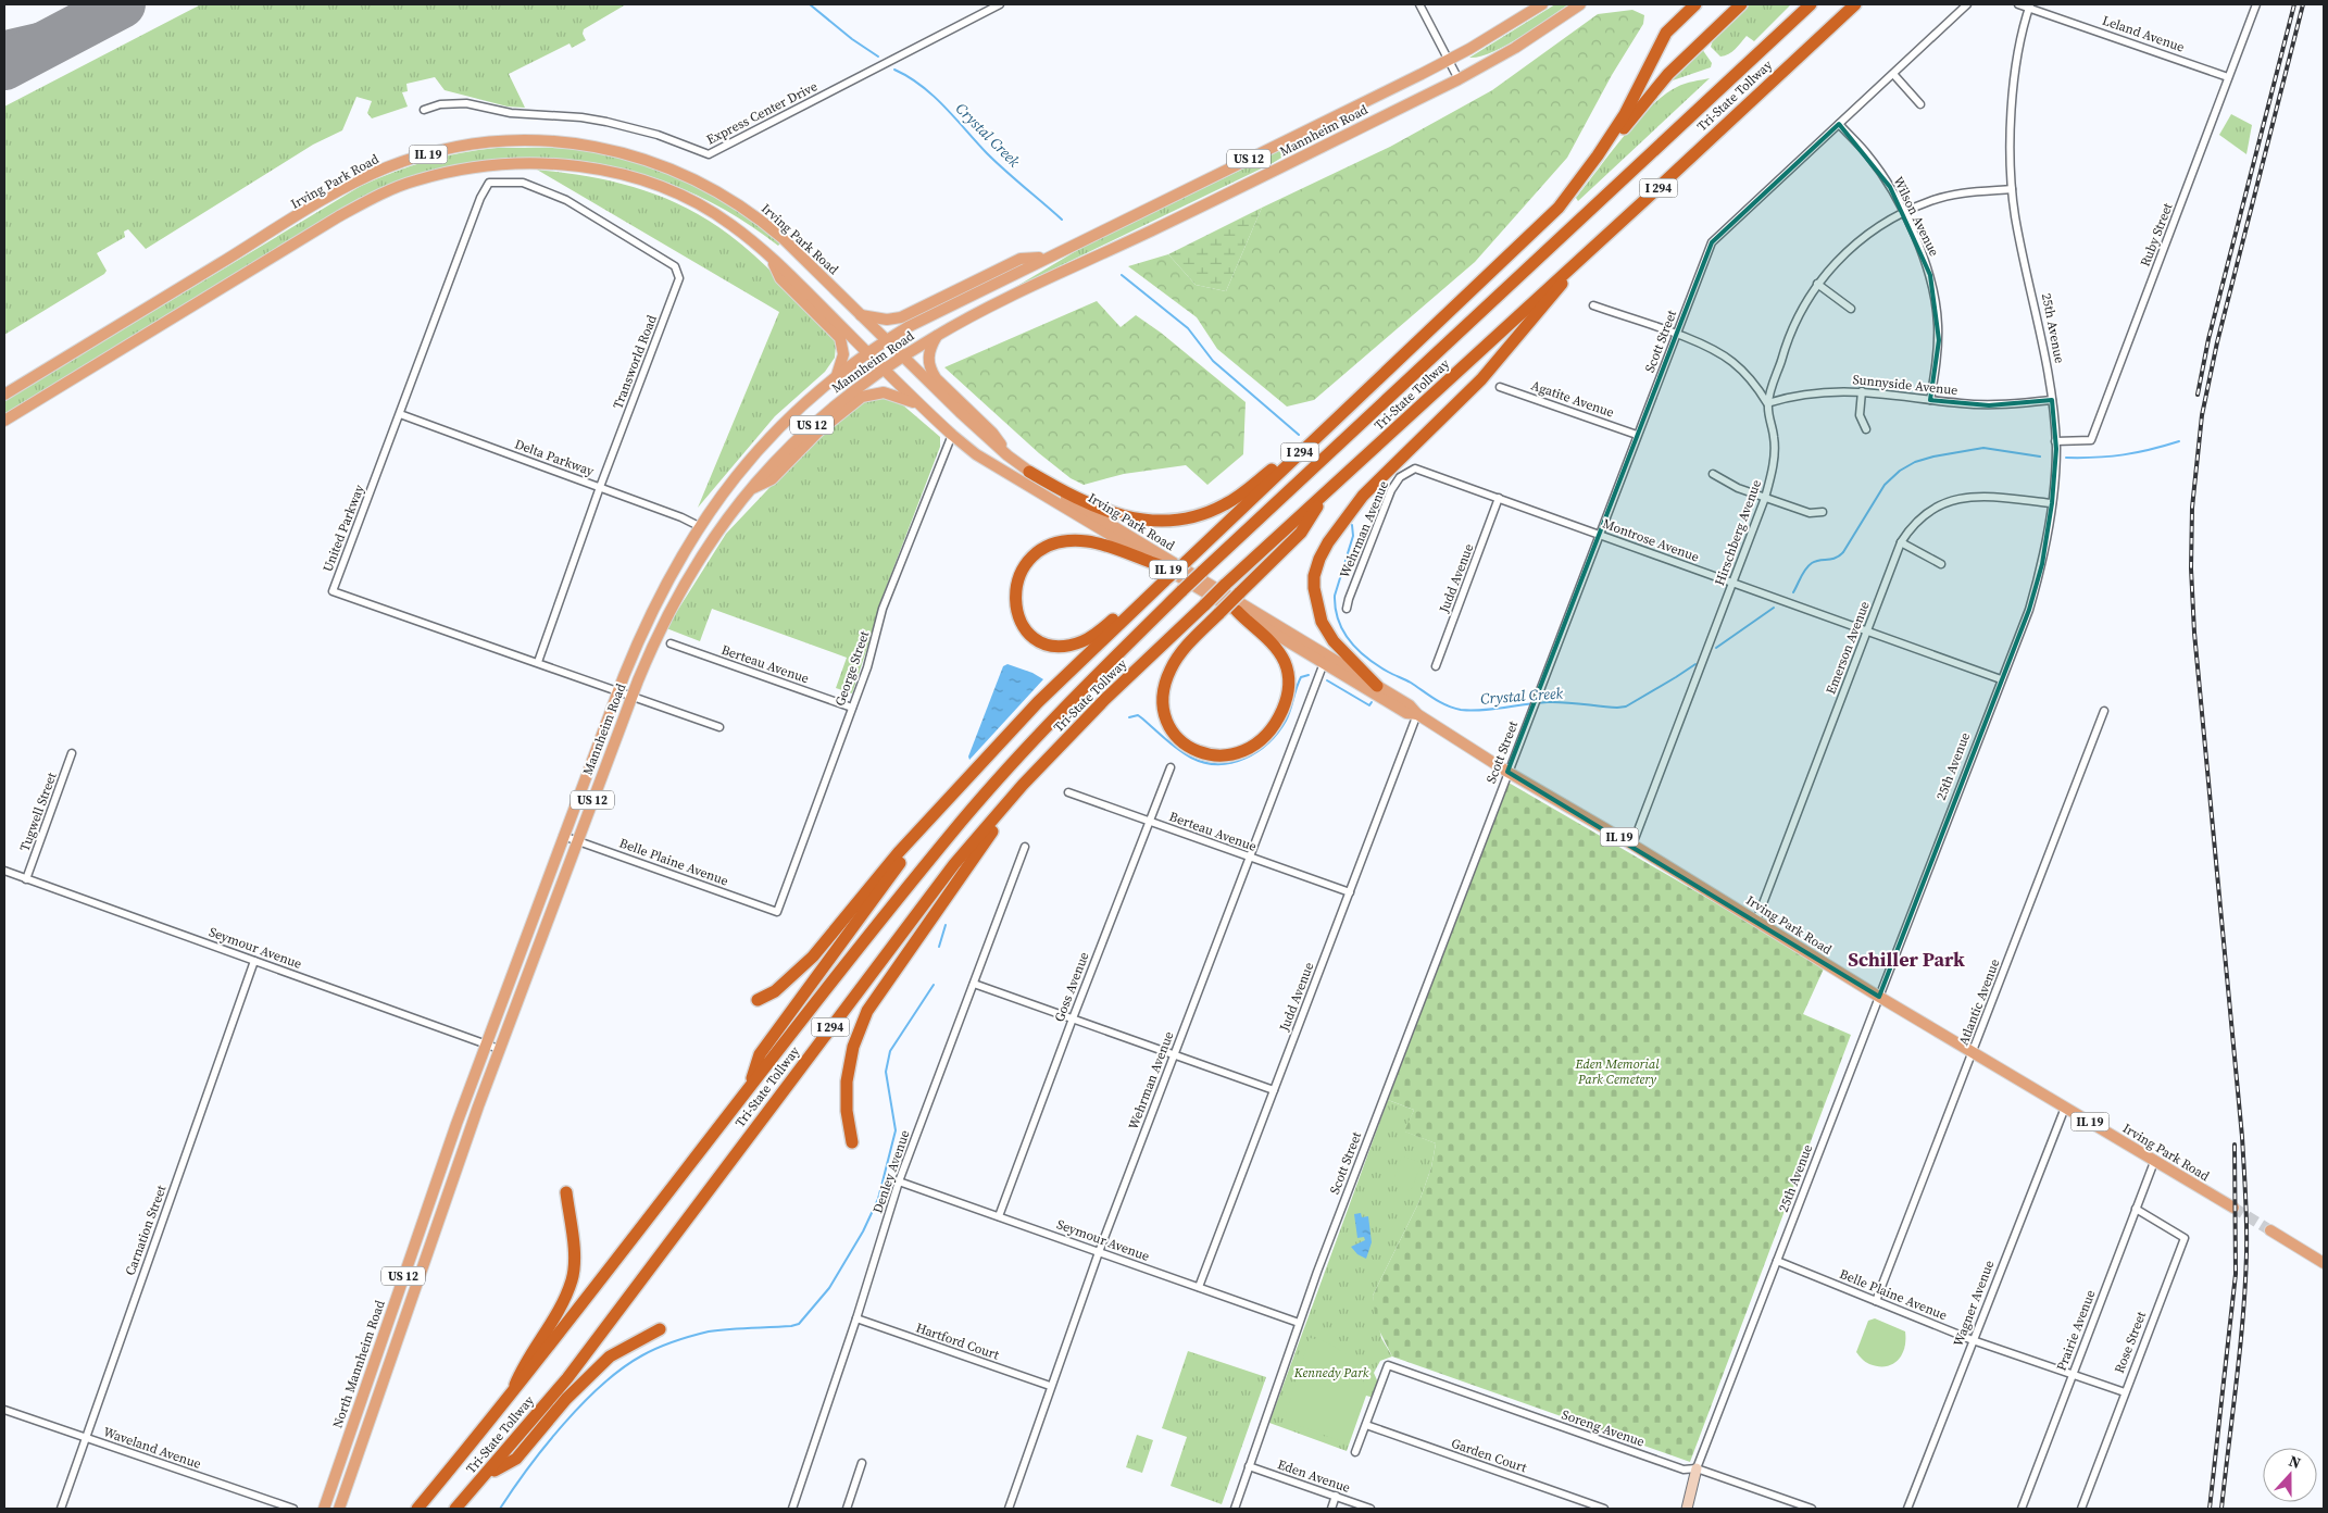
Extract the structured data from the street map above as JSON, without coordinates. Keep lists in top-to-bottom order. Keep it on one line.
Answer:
{"streets":{"highway":["Tri-State Tollway","I 294"],"main road":["Mannheim Road","IL 19","US 12","Irving Park Road","North Mannheim Road"],"street":["Leland Avenue","Express Center Drive","Wilson Avenue","Ruby Street","25th Avenue","Scott Street","Transworld Road","Sunnyside Avenue","Agatite Avenue","Delta Parkway","United Parkway","Wehrman Avenue","Hirschberg Avenue","Montrose Avenue","Judd Avenue","Emerson Avenue","Berteau Avenue","George Street","Tugwell Street","Belle Plaine Avenue","Seymour Avenue","Goss Avenue","Atlantic Avenue","Denley Avenue","Carnation Street","Wagner Avenue","Prairie Avenue","Hartford Court","Rose Street","Soreng Avenue","Waveland Avenue","Garden Court","Eden Avenue"]},"crossings":[["Leland Avenue","Ruby Street"],["Leland Avenue","25th Avenue"],["Tri-State Tollway","I 294"],["Mannheim Road","US 12"],["Mannheim Road","Irving Park Road"],["Mannheim Road","Delta Parkway"],["Mannheim Road","United Parkway"],["Mannheim Road","Belle Plaine Avenue"],["Mannheim Road","Seymour Avenue"],["Mannheim Road","North Mannheim Road"],["US 12","Seymour Avenue"],["Irving Park Road","I 294"],["Irving Park Road","25th Avenue"],["Irving Park Road","Scott Street"],["Irving Park Road","Wehrman Avenue"],["Irving Park Road","Hirschberg Avenue"],["Irving Park Road","Judd Avenue"],["Irving Park Road","Emerson Avenue"],["Irving Park Road","George Street"],["Irving Park Road","Atlantic Avenue"],["Irving Park Road","Wagner Avenue"],["Irving Park Road","Prairie Avenue"],["Wilson Avenue","Scott Street"],["Wilson Avenue","Sunnyside Avenue"],["Ruby Street","25th Avenue"],["25th Avenue","Sunnyside Avenue"],["25th Avenue","Montrose Avenue"],["25th Avenue","Emerson Avenue"],["25th Avenue","Belle Plaine Avenue"],["25th Avenue","Soreng Avenue"],["Scott Street","Agatite Avenue"],["Scott Street","Montrose Avenue"],["Scott Street","Seymour Avenue"],["Scott Street","Eden Avenue"],["Transworld Road","Delta Parkway"],["Transworld Road","United Parkway"],["Sunnyside Avenue","Hirschberg Avenue"],["Delta Parkway","United Parkway"],["Wehrman Avenue","Montrose Avenue"],["Wehrman Avenue","Berteau Avenue"],["Wehrman Avenue","Seymour Avenue"],["Wehrman Avenue","Hartford Court"],["Hirschberg Avenue","Montrose Avenue"],["Montrose Avenue","Judd Avenue"],["Montrose Avenue","Emerson Avenue"],["Judd Avenue","Berteau Avenue"],["Judd Avenue","Seymour Avenue"],["Berteau Avenue","George Street"],["Berteau Avenue","Goss Avenue"],["George Street","Belle Plaine Avenue"],["Tugwell Street","Seymour Avenue"],["Belle Plaine Avenue","Atlantic Avenue"],["Belle Plaine Avenue","Wagner Avenue"],["Belle Plaine Avenue","Prairie Avenue"],["Belle Plaine Avenue","Rose Street"],["Seymour Avenue","Goss Avenue"],["Seymour Avenue","Denley Avenue"],["Seymour Avenue","Carnation Street"],["Seymour Avenue","North Mannheim Road"],["Denley Avenue","Hartford Court"],["Carnation Street","Waveland Avenue"],["Prairie Avenue","Rose Street"],["Soreng Avenue","Garden Court"]],"districts":["Schiller Park"],"water":["Crystal Creek"],"parks":["Eden Memorial Park Cemetery","Kennedy Park"],"north":"top"}
